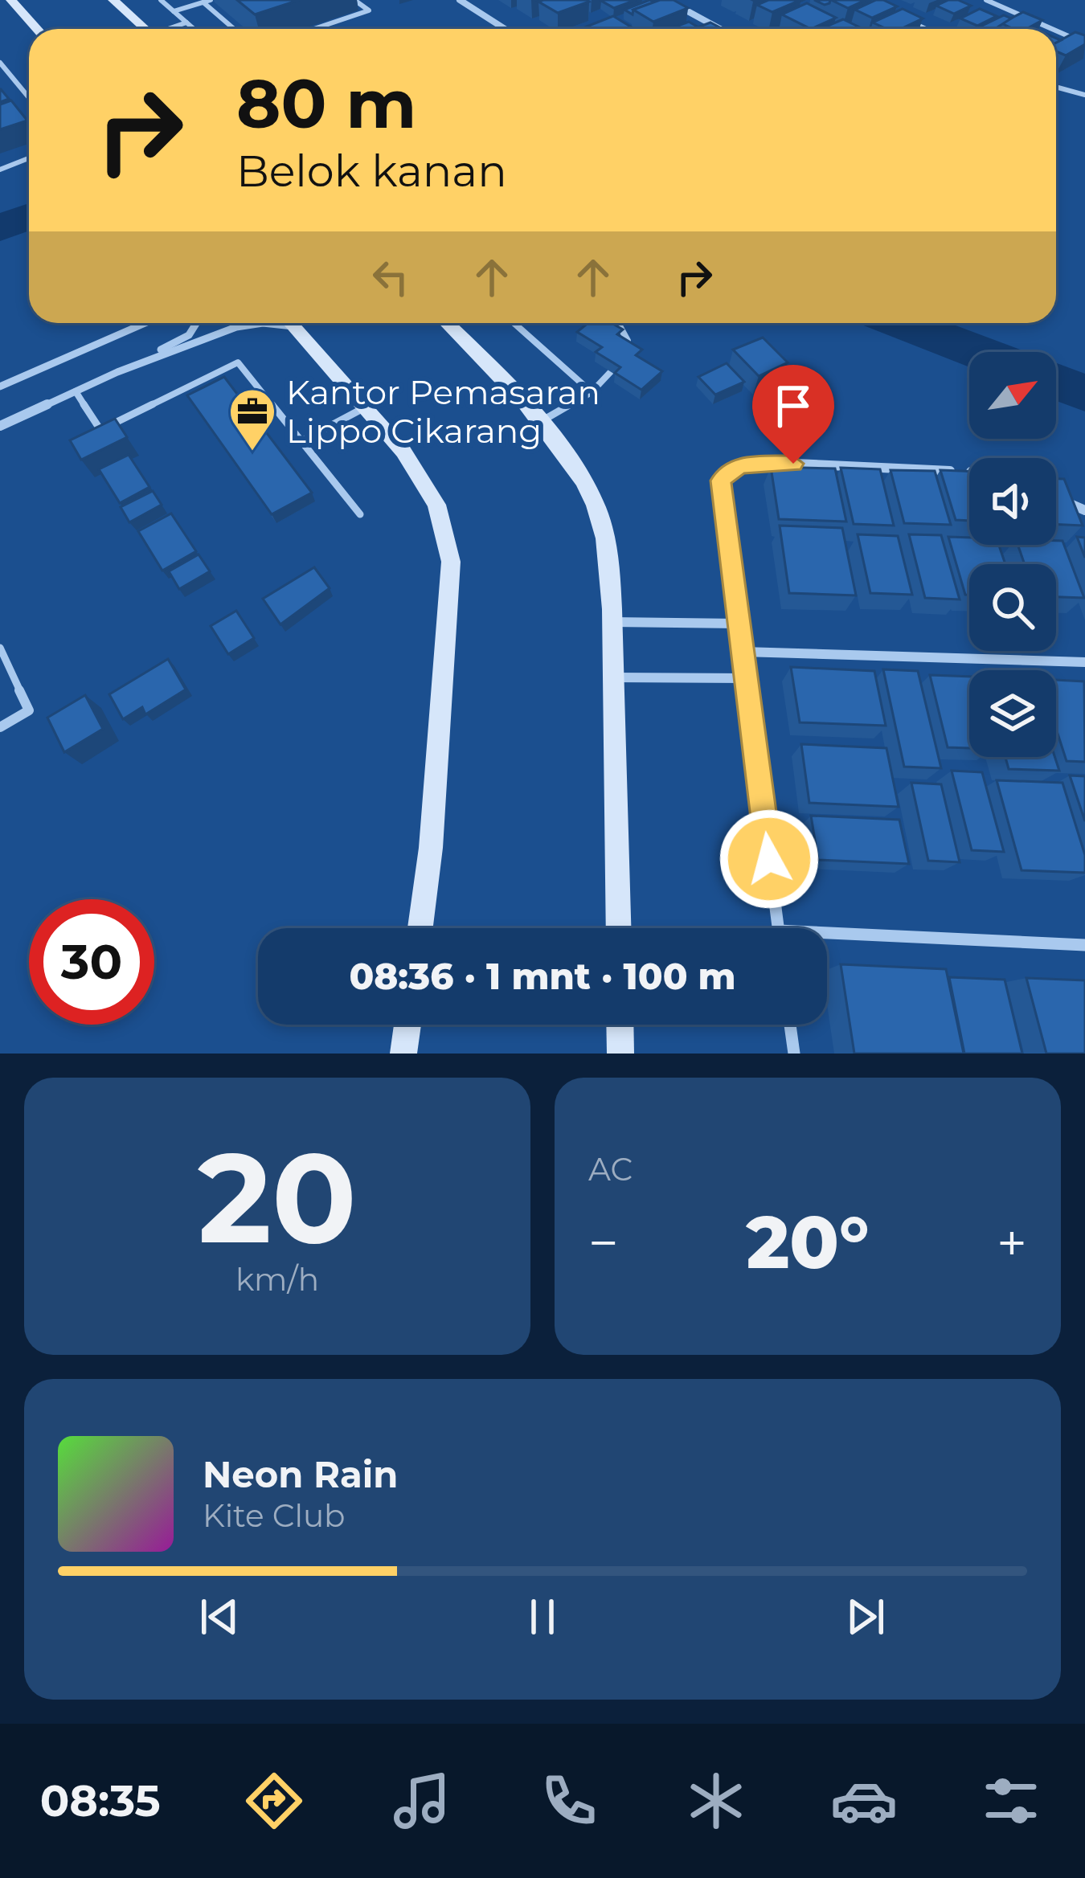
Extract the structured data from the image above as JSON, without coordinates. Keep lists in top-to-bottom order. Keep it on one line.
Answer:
{"places":{"office":["Kantor Pemasaran Lippo Cikarang"]},"north":"top right","page":{"turn":["80 m","Belok kanan"],"limit":"30","trip":"08:36 · 1 mnt · 100 m","tile":[["20","km/h"],"AC"],"heat":["−","20°","+"],"song":["Neon Rain","Kite Club"],"tabs":"08:35"}}
